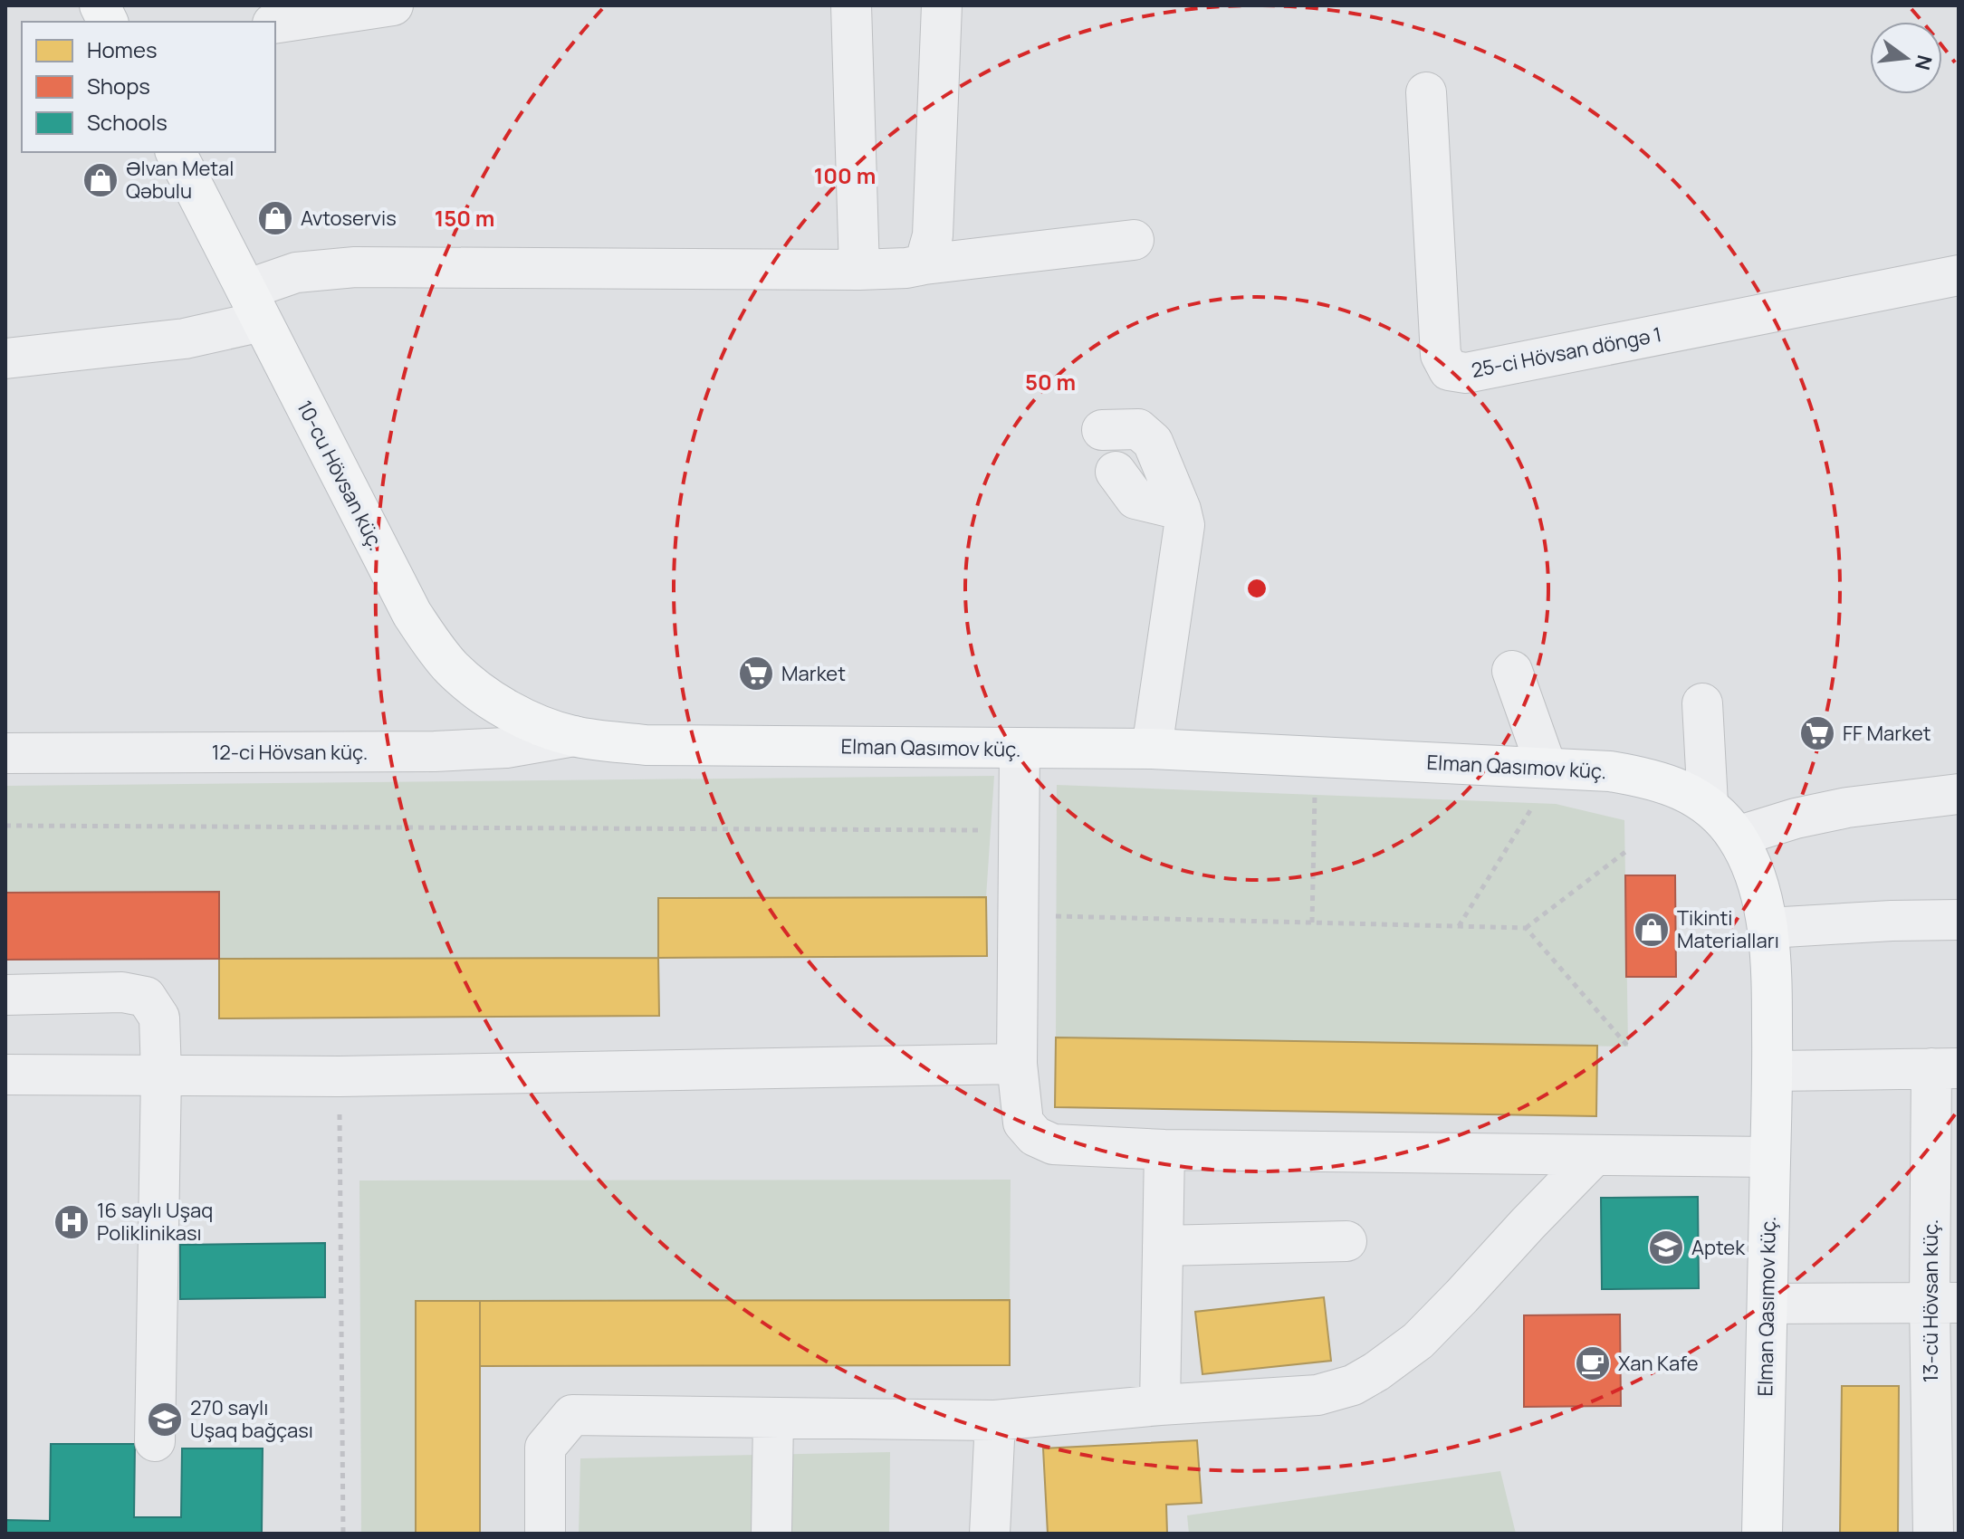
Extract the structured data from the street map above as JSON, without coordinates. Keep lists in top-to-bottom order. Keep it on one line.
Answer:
{"streets":{"main road":["10-cu Hövsan küç.","Elman Qasımov küç."],"street":["25-ci Hövsan döngə 1","12-ci Hövsan küç.","13-cü Hövsan küç."]},"crossings":[["10-cu Hövsan küç.","Elman Qasımov küç."],["10-cu Hövsan küç.","12-ci Hövsan küç."],["Elman Qasımov küç.","12-ci Hövsan küç."]],"places":{"shop":["Əlvan Metal Qəbulu","Avtoservis","Tikinti Materialları"],"supermarket":["Market","FF Market"],"hospital":["16 saylı Uşaq Poliklinikası"],"school or university":["Aptek","270 saylı Uşaq bağçası"],"cafe":["Xan Kafe"]},"legend":["Homes","Shops","Schools"],"north":"right","rings":["100 m","150 m","50 m"]}
